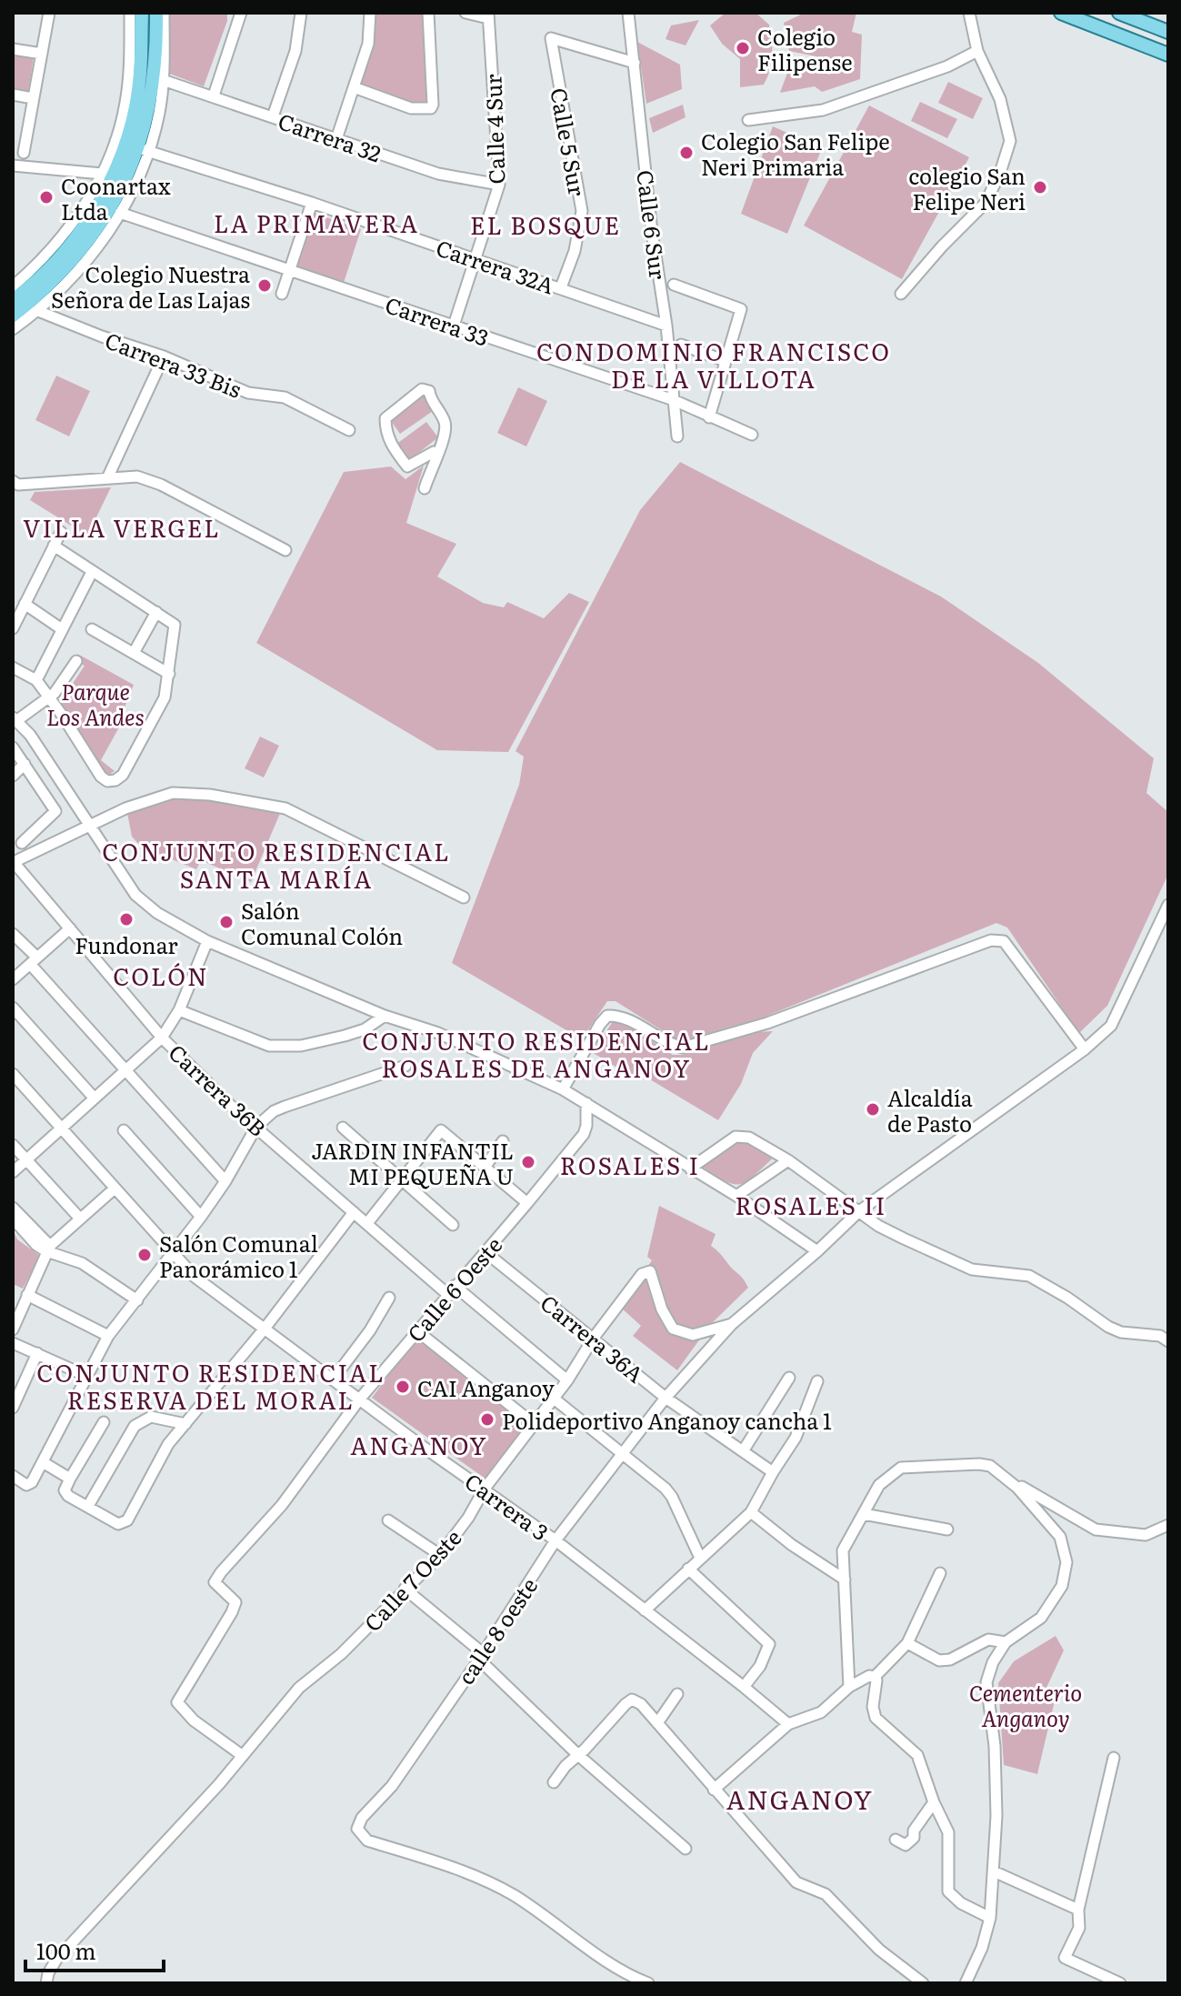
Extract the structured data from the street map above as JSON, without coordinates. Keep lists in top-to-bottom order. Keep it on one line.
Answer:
{"streets":{"street":["Calle 4 Sur","Carrera 32","Calle 5 Sur","Calle 6 Sur","Carrera 32A","Carrera 33","Carrera 33 Bis","Carrera 36B","Calle 6 Oeste","Carrera 36A","Carrera 3","Calle 7 Oeste","calle 8 oeste"]},"crossings":[["Calle 4 Sur","Carrera 32"],["Calle 4 Sur","Carrera 32A"],["Calle 4 Sur","Carrera 33"],["Calle 5 Sur","Calle 6 Sur"],["Calle 5 Sur","Carrera 32A"],["Calle 6 Sur","Carrera 32A"],["Calle 6 Sur","Carrera 33"],["Carrera 36B","Calle 6 Oeste"],["Carrera 36B","Calle 7 Oeste"],["Calle 6 Oeste","Carrera 36A"],["Calle 6 Oeste","Carrera 3"],["Calle 6 Oeste","Calle 7 Oeste"],["Carrera 36A","Calle 7 Oeste"],["Carrera 36A","calle 8 oeste"],["Carrera 3","Calle 7 Oeste"],["Carrera 3","calle 8 oeste"],["Calle 7 Oeste","calle 8 oeste"]],"districts":["LA PRIMAVERA","EL BOSQUE","CONDOMINIO FRANCISCO DE LA VILLOTA","VILLA VERGEL","CONJUNTO RESIDENCIAL SANTA MARÍA","COLÓN","CONJUNTO RESIDENCIAL ROSALES DE ANGANOY","ROSALES I","ROSALES II","CONJUNTO RESIDENCIAL RESERVA DEL MORAL","ANGANOY","ANGANOY"],"parks":["Parque Los Andes","Cementerio Anganoy"],"places":["Colegio Filipense","Colegio San Felipe Neri Primaria","colegio San Felipe Neri","Coonartax Ltda","Colegio Nuestra Señora de Las Lajas","Fundonar","Salón Comunal Colón","Alcaldía de Pasto","JARDIN INFANTIL MI PEQUEÑA U","Salón Comunal Panorámico 1","CAI Anganoy","Polideportivo Anganoy cancha 1"],"scale_bar":"100 m"}
